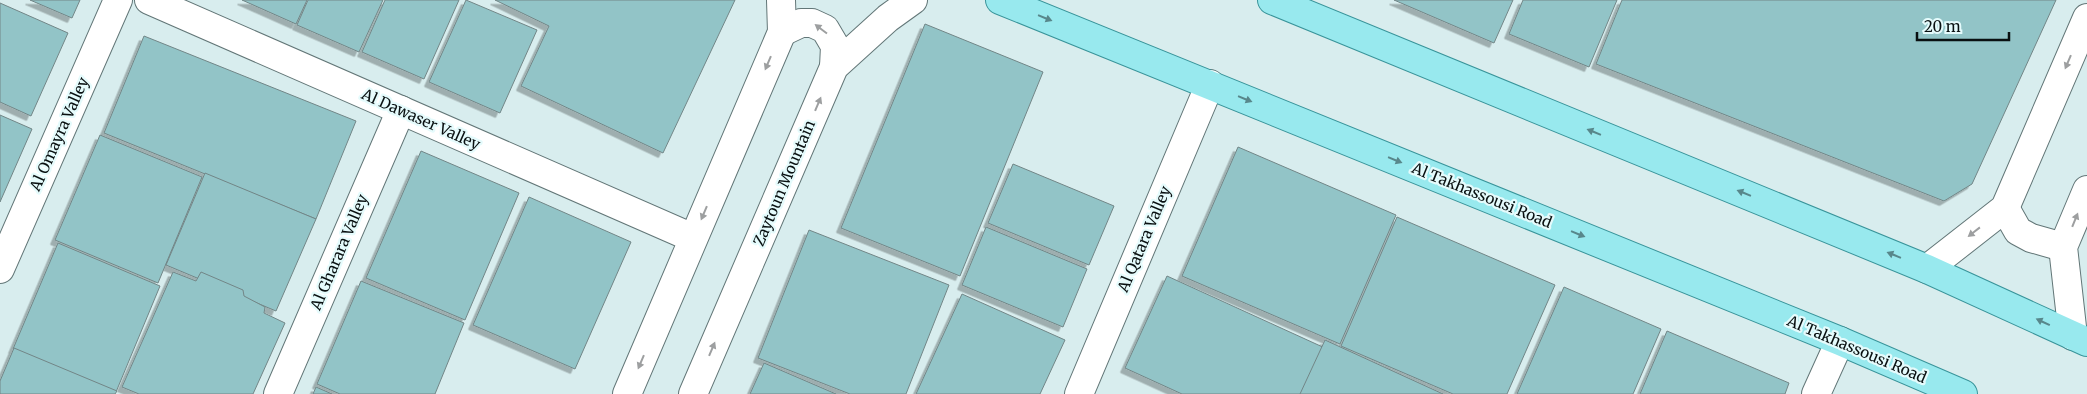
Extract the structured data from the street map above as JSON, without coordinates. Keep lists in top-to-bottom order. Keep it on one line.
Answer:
{"streets":{"main road":["Al Takhassousi Road"],"street":["Al Dawaser Valley","Al Omayra Valley","Zaytoun Mountain","Al Qatara Valley","Al Gharara Valley"]},"crossings":[["Al Dawaser Valley","Al Gharara Valley"],["Al Takhassousi Road","Al Qatara Valley"]],"scale_bar":"20 m"}
